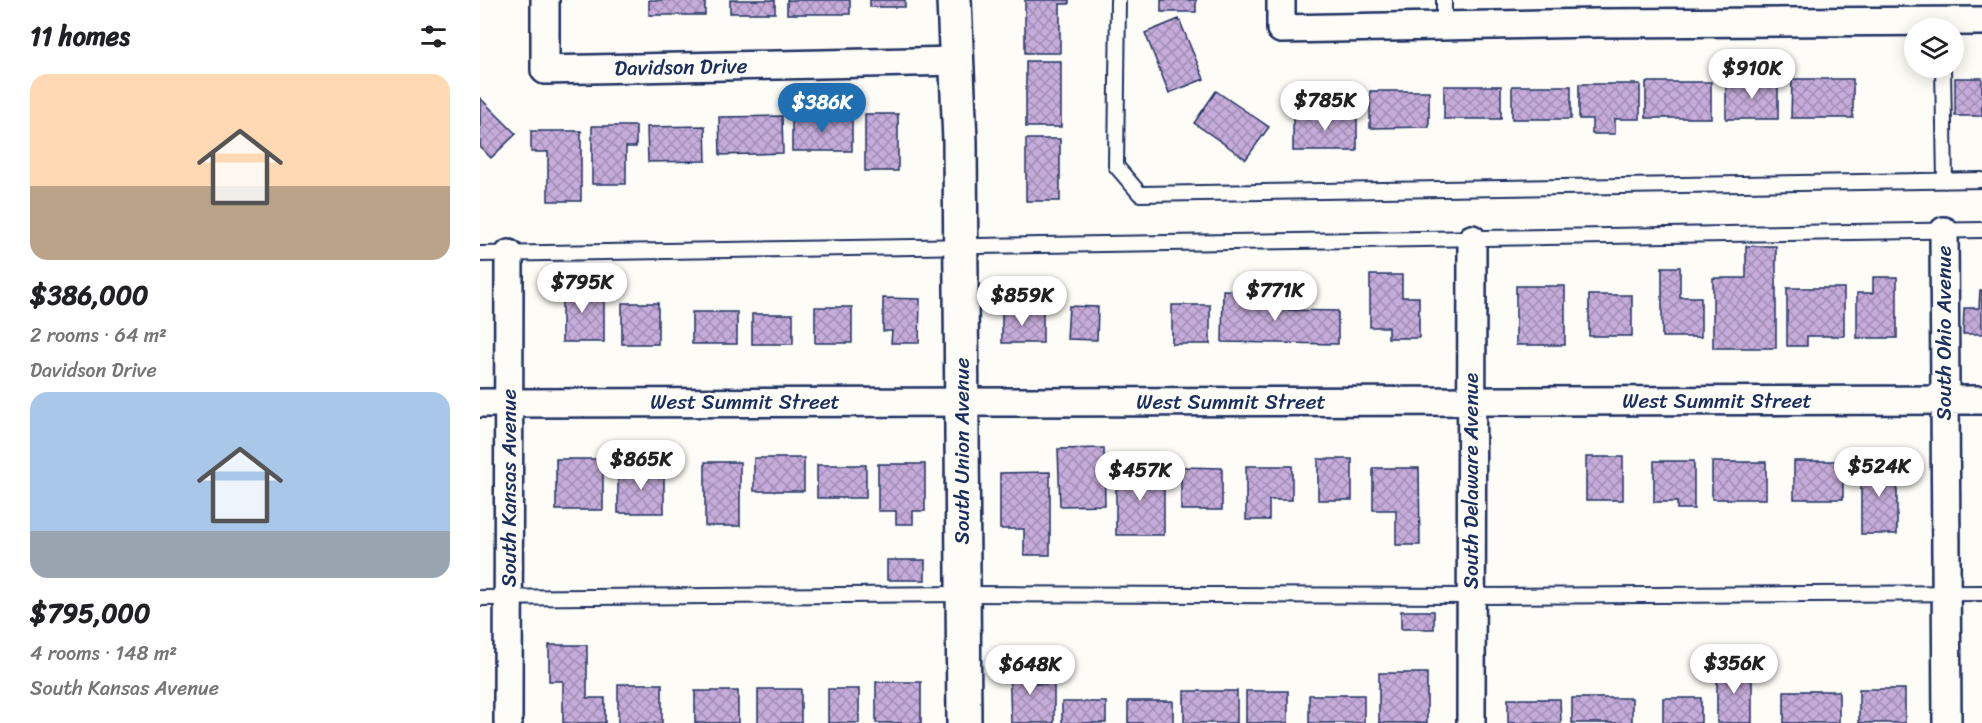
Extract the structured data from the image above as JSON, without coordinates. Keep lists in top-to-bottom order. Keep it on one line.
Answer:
{"streets":{"main road":["South Union Avenue"],"street":["Davidson Drive","South Ohio Avenue","West Summit Street","South Delaware Avenue","South Kansas Avenue"]},"crossings":[["Davidson Drive","South Union Avenue"],["South Ohio Avenue","West Summit Street"],["West Summit Street","South Union Avenue"],["West Summit Street","South Delaware Avenue"],["West Summit Street","South Kansas Avenue"]],"page":{"heading":"11 homes","price":["$910K","$785K","$386K","$795K","$771K","$859K","$865K","$524K","$457K","$356K","$648K"],"list":[{"name":"$386,000","note":"2 rooms · 64 m² · Davidson Drive"},{"name":"$795,000","note":"4 rooms · 148 m² · South Kansas Avenue"}]}}
